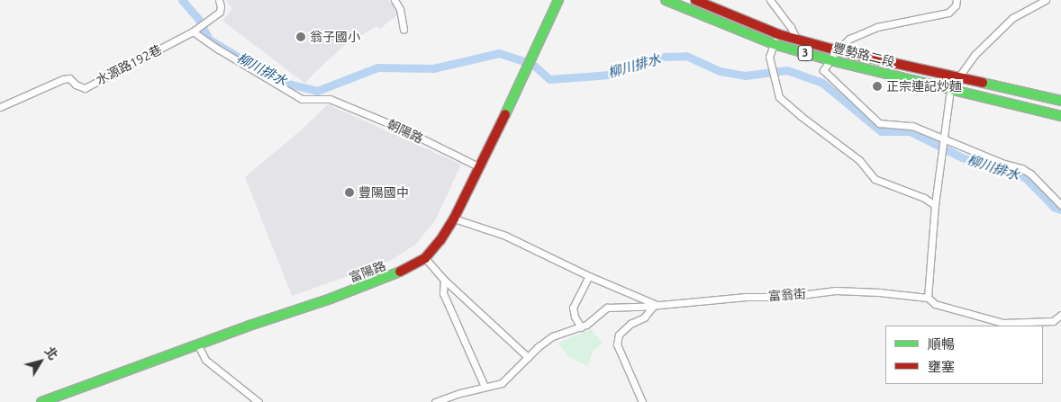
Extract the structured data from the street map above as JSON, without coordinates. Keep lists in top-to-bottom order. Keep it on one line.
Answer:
{"streets":{"main road":["3","豐勢路二段","富陽路"],"street":["水源路192巷","朝陽路","富翁街"]},"crossings":[["水源路192巷","朝陽路"],["朝陽路","富陽路"],["富陽路","富翁街"]],"water":["柳川排水"],"places":["翁子國小","正宗連記炒麵","豐陽國中"],"legend":["順暢","壅塞"],"north":"top right"}
